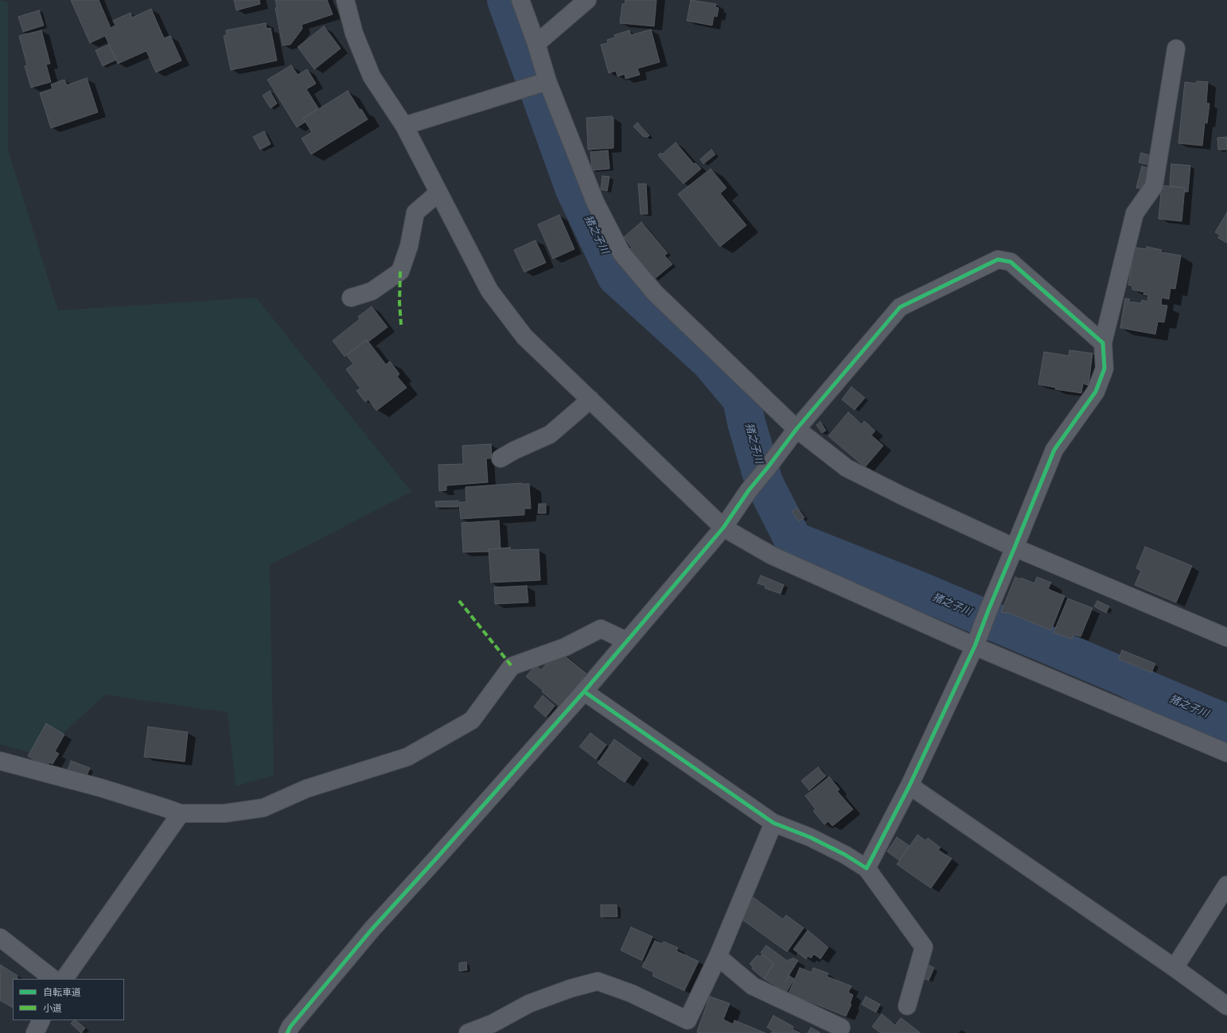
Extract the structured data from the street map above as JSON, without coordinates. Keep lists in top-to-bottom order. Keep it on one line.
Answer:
{"water":["猪之子川"],"legend":["自転車道","小道"]}
